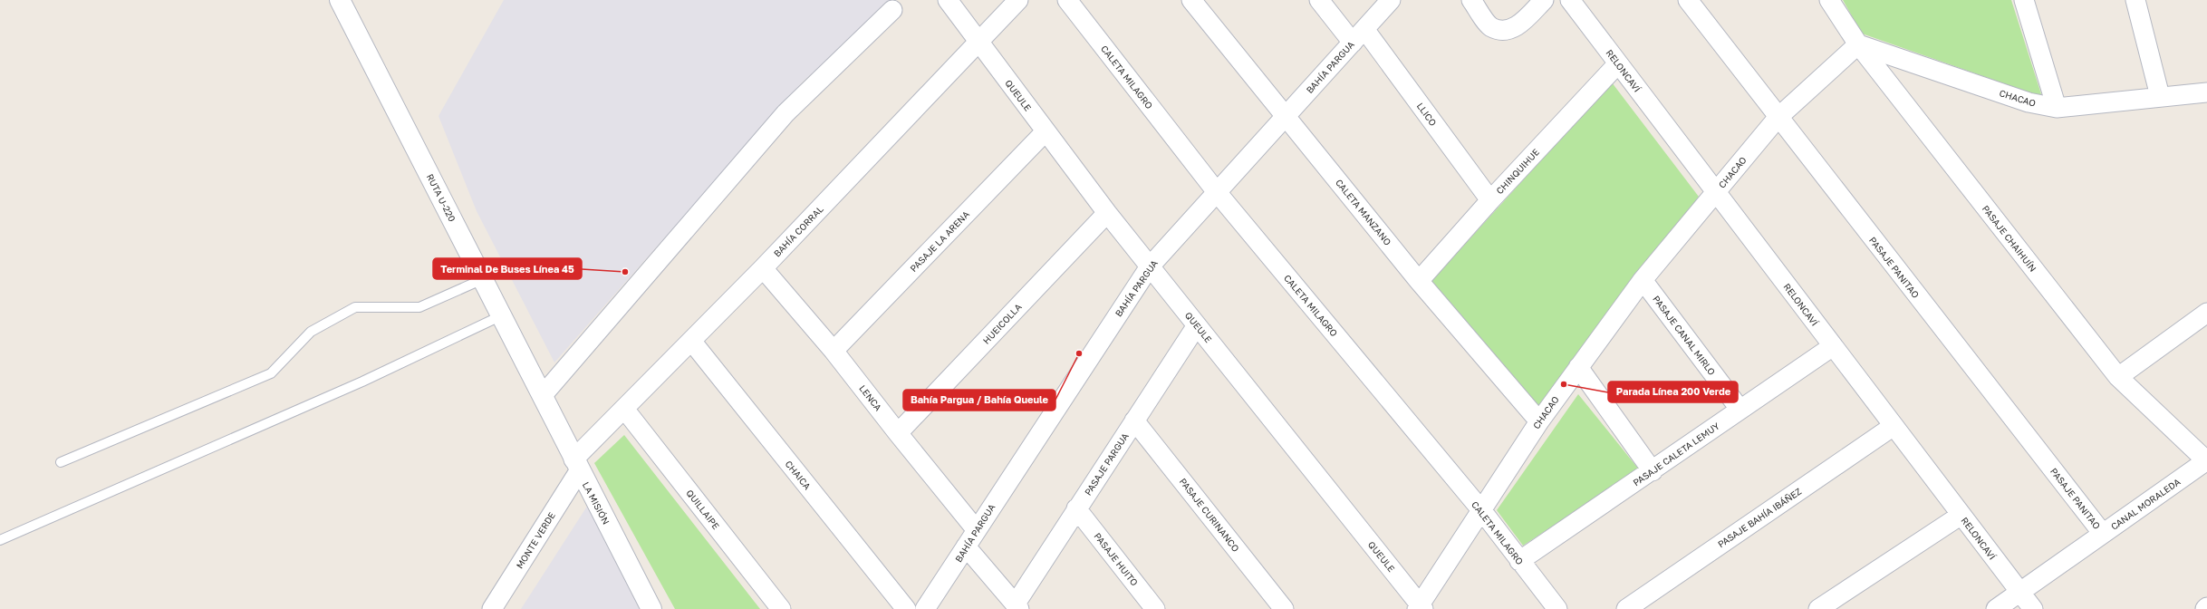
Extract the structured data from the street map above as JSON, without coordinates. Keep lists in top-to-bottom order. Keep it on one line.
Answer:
{"streets":{"street":["BAHÍA PARGUA","RELONCAVÍ","CALETA MILAGRO","QUEULE","CHACAO","LLICO","CHINQUIHUE","RUTA U-220","CALETA MANZANO","BAHÍA CORRAL","PASAJE CHAIHUÍN","PASAJE LA ARENA","PASAJE PANITAO","HUEICOLLA","PASAJE CANAL MIRLO","LENCA","PASAJE CALETA LEMUY","PASAJE PARGUA","CHAICA","LA MISIÓN","CANAL MORALEDA","QUILLAIPE","PASAJE CURINANCO","PASAJE BAHÍA IBÁÑEZ","MONTE VERDE","PASAJE HUITO"]},"crossings":[["BAHÍA PARGUA","CALETA MILAGRO"],["BAHÍA PARGUA","QUEULE"],["BAHÍA PARGUA","LLICO"],["BAHÍA PARGUA","CALETA MANZANO"],["BAHÍA PARGUA","LENCA"],["RELONCAVÍ","CHACAO"],["RELONCAVÍ","CHINQUIHUE"],["RELONCAVÍ","PASAJE CALETA LEMUY"],["RELONCAVÍ","CANAL MORALEDA"],["RELONCAVÍ","PASAJE BAHÍA IBÁÑEZ"],["CALETA MILAGRO","CHACAO"],["CALETA MILAGRO","PASAJE CALETA LEMUY"],["QUEULE","CHACAO"],["QUEULE","BAHÍA CORRAL"],["QUEULE","PASAJE LA ARENA"],["QUEULE","HUEICOLLA"],["QUEULE","PASAJE PARGUA"],["CHACAO","CALETA MANZANO"],["CHACAO","PASAJE CHAIHUÍN"],["CHACAO","PASAJE PANITAO"],["CHACAO","PASAJE CANAL MIRLO"],["LLICO","CHINQUIHUE"],["CHINQUIHUE","CALETA MANZANO"],["RUTA U-220","LA MISIÓN"],["BAHÍA CORRAL","LENCA"],["BAHÍA CORRAL","CHAICA"],["BAHÍA CORRAL","LA MISIÓN"],["BAHÍA CORRAL","QUILLAIPE"],["BAHÍA CORRAL","MONTE VERDE"],["PASAJE CHAIHUÍN","CANAL MORALEDA"],["PASAJE LA ARENA","LENCA"],["PASAJE PANITAO","CANAL MORALEDA"],["HUEICOLLA","LENCA"],["PASAJE CANAL MIRLO","PASAJE CALETA LEMUY"],["PASAJE PARGUA","PASAJE CURINANCO"],["PASAJE PARGUA","PASAJE HUITO"],["LA MISIÓN","MONTE VERDE"]],"places":["Terminal De Buses Línea 45","Bahía Pargua / Bahía Queule","Parada Línea 200 Verde"]}
